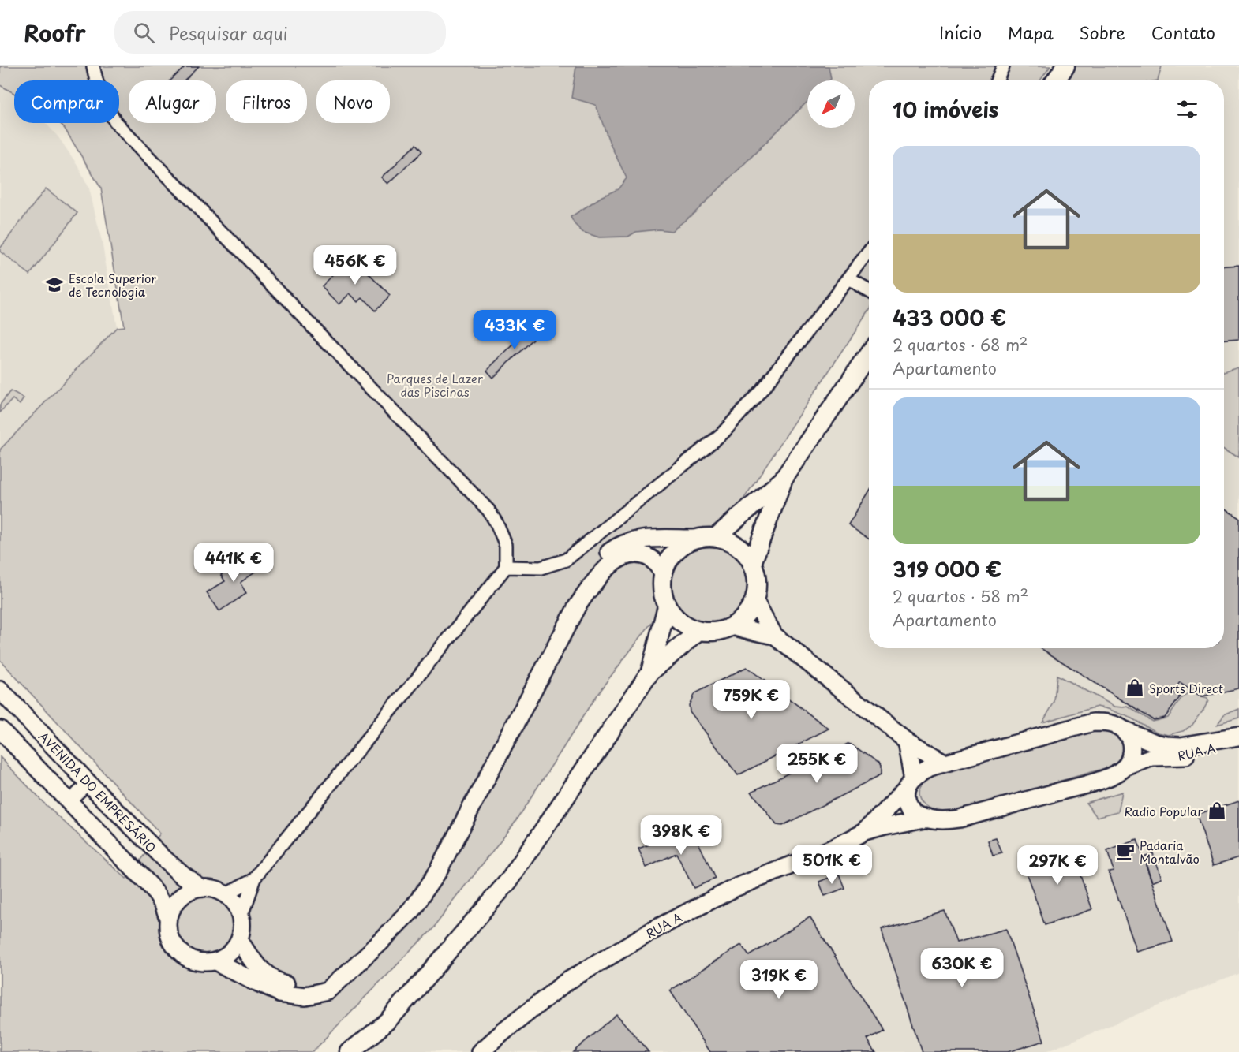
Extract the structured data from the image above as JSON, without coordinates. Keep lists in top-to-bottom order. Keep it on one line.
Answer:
{"streets":{"street":["RUA A","AVENIDA DO EMPRESÁRIO"]},"parks":["Parques de Lazer das Piscinas"],"places":{"school or university":["Escola Superior de Tecnologia"],"shop":["Sports Direct","Radio Popular"],"cafe":["Padaria Montalvão"]},"north":"bottom left","page":{"header":"Roofr","search":"Pesquisar aqui","nav":["Início","Mapa","Sobre","Contato"],"chip":["Comprar","Alugar","Filtros","Novo"],"heading":"10 imóveis","list":[{"name":"433 000 €","note":"2 quartos · 68 m² · Apartamento"},{"name":"319 000 €","note":"2 quartos · 58 m² · Apartamento"}],"price":["456K €","433K €","441K €","759K €","255K €","398K €","501K €","297K €","630K €","319K €"]}}
